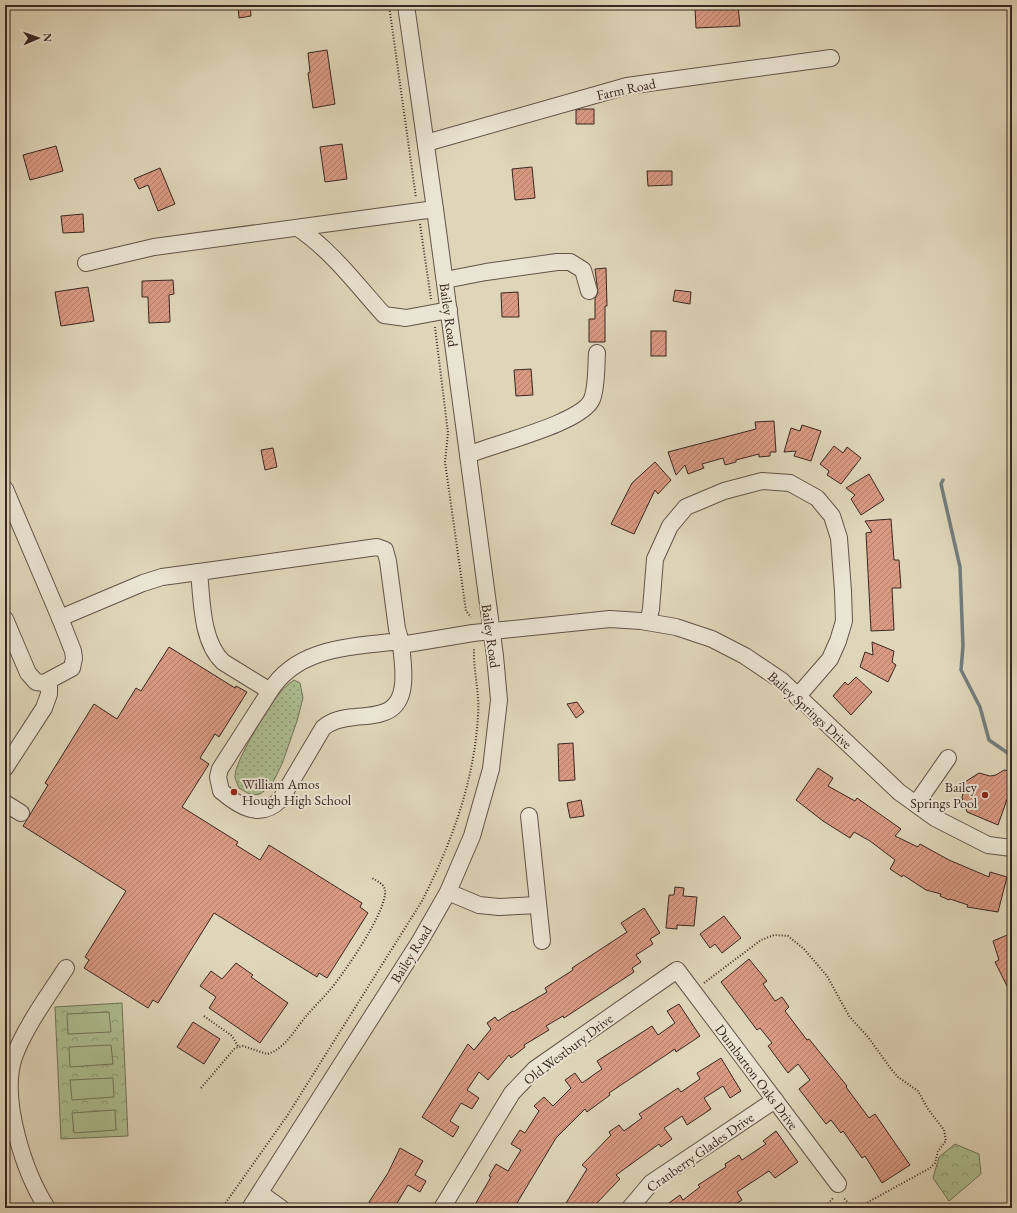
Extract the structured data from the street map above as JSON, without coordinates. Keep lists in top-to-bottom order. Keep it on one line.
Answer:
{"streets":{"street":["Farm Road","Bailey Road","Bailey Springs Drive","Old Westbury Drive","Dumbarton Oaks Drive","Cranberry Glades Drive"]},"crossings":[["Farm Road","Bailey Road"],["Bailey Road","Bailey Springs Drive"],["Old Westbury Drive","Dumbarton Oaks Drive"],["Dumbarton Oaks Drive","Cranberry Glades Drive"]],"places":["William Amos Hough High School","Bailey Springs Pool"],"north":"right"}
